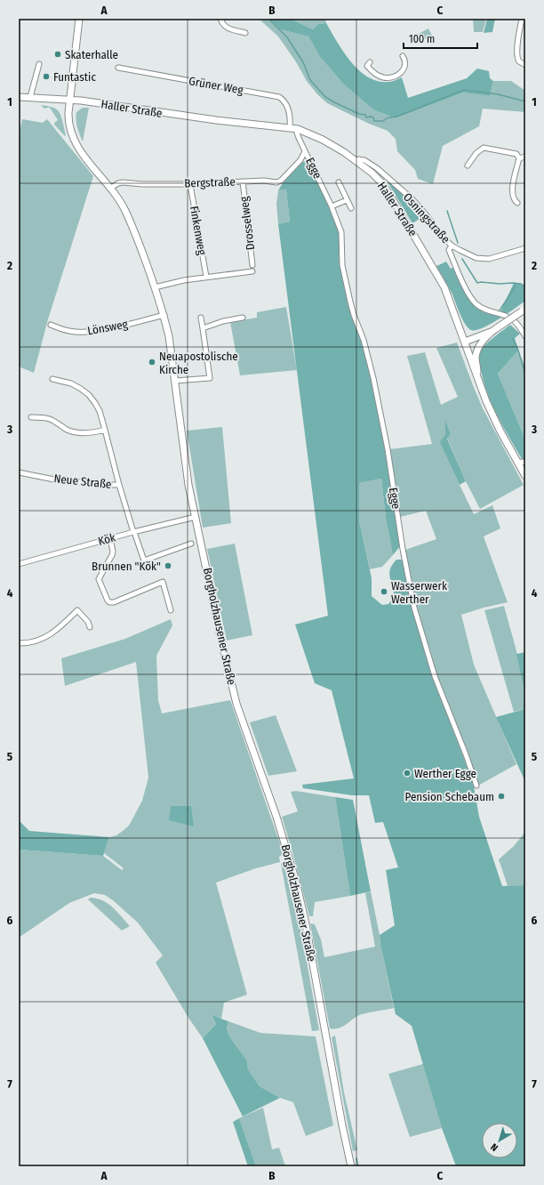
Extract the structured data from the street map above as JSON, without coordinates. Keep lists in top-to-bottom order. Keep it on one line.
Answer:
{"streets":{"main road":["Haller Straße","Borgholzhausener Straße"],"street":["Grüner Weg","Egge","Bergstraße","Osningstraße","Drosselweg","Finkenweg","Lönsweg","Neue Straße","Kök"]},"crossings":[["Grüner Weg","Haller Straße"],["Haller Straße","Egge"],["Haller Straße","Osningstraße"],["Haller Straße","Borgholzhausener Straße"],["Egge","Bergstraße"],["Bergstraße","Drosselweg"],["Bergstraße","Finkenweg"],["Bergstraße","Borgholzhausener Straße"],["Lönsweg","Borgholzhausener Straße"],["Neue Straße","Kök"],["Kök","Borgholzhausener Straße"]],"places":["Skaterhalle","Funtastic","Neuapostolische Kirche","Brunnen \"Kök\"","Wasserwerk Werther","Werther Egge","Pension Schebaum"],"scale_bar":"100 m","north":"bottom left","grid":{"columns":["A","B","C"],"rows":["1","2","3","4","5","6","7"]}}
